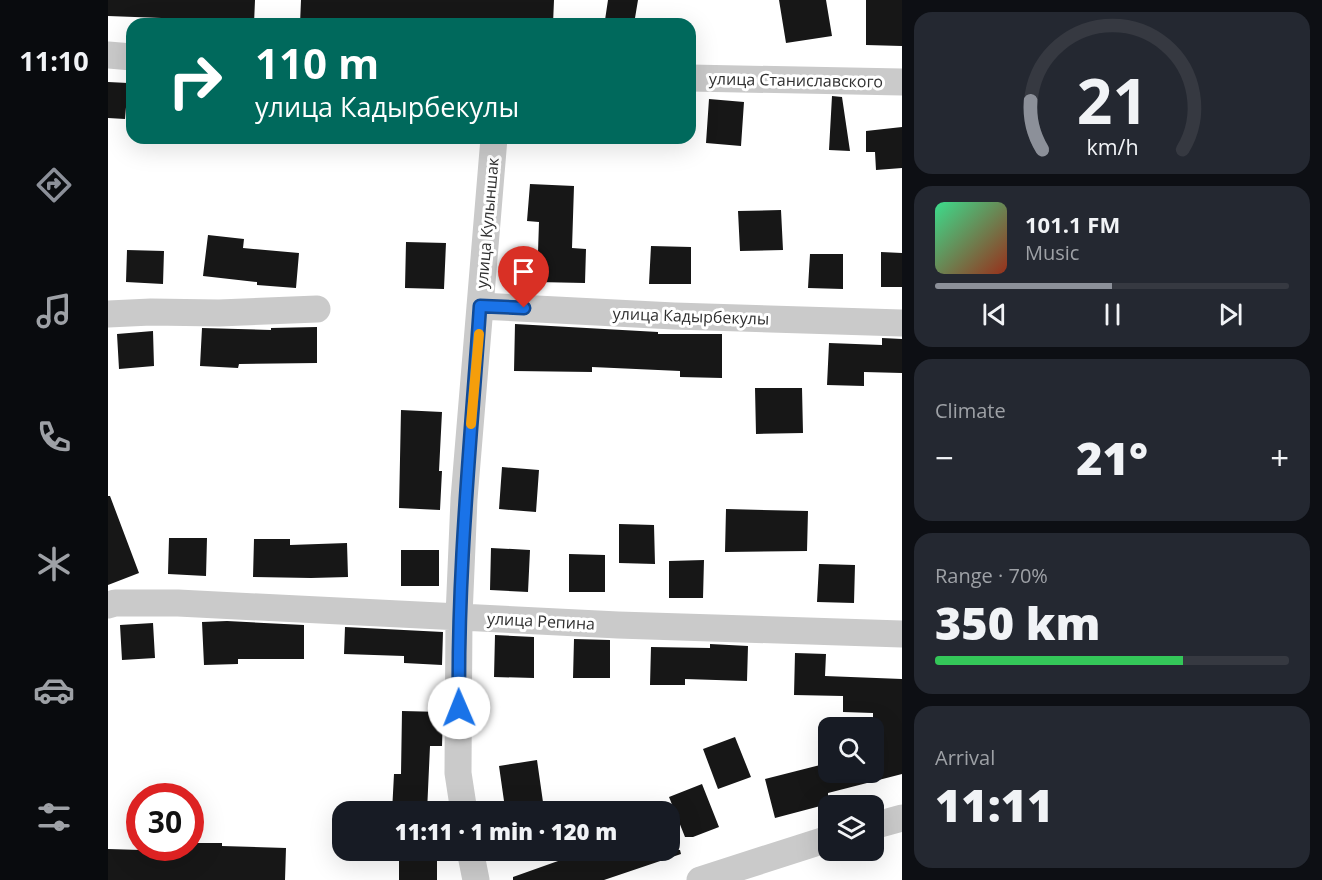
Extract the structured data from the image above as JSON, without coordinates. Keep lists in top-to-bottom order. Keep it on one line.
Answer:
{"streets":{"street":["улица Станиславского","улица Кулыншак","улица Кадырбекулы","улица Репина"]},"crossings":[["улица Кулыншак","улица Кадырбекулы"],["улица Кулыншак","улица Репина"]],"page":{"tabs":"11:10","turn":["110 m","улица Кадырбекулы"],"song":["101.1 FM","Music"],"tile":["Climate",["Range · 70%","350 km"],["Arrival","11:11"]],"heat":["−","21°","+"],"limit":"30","trip":"11:11 · 1 min · 120 m","gauge":["21","km/h"]}}
